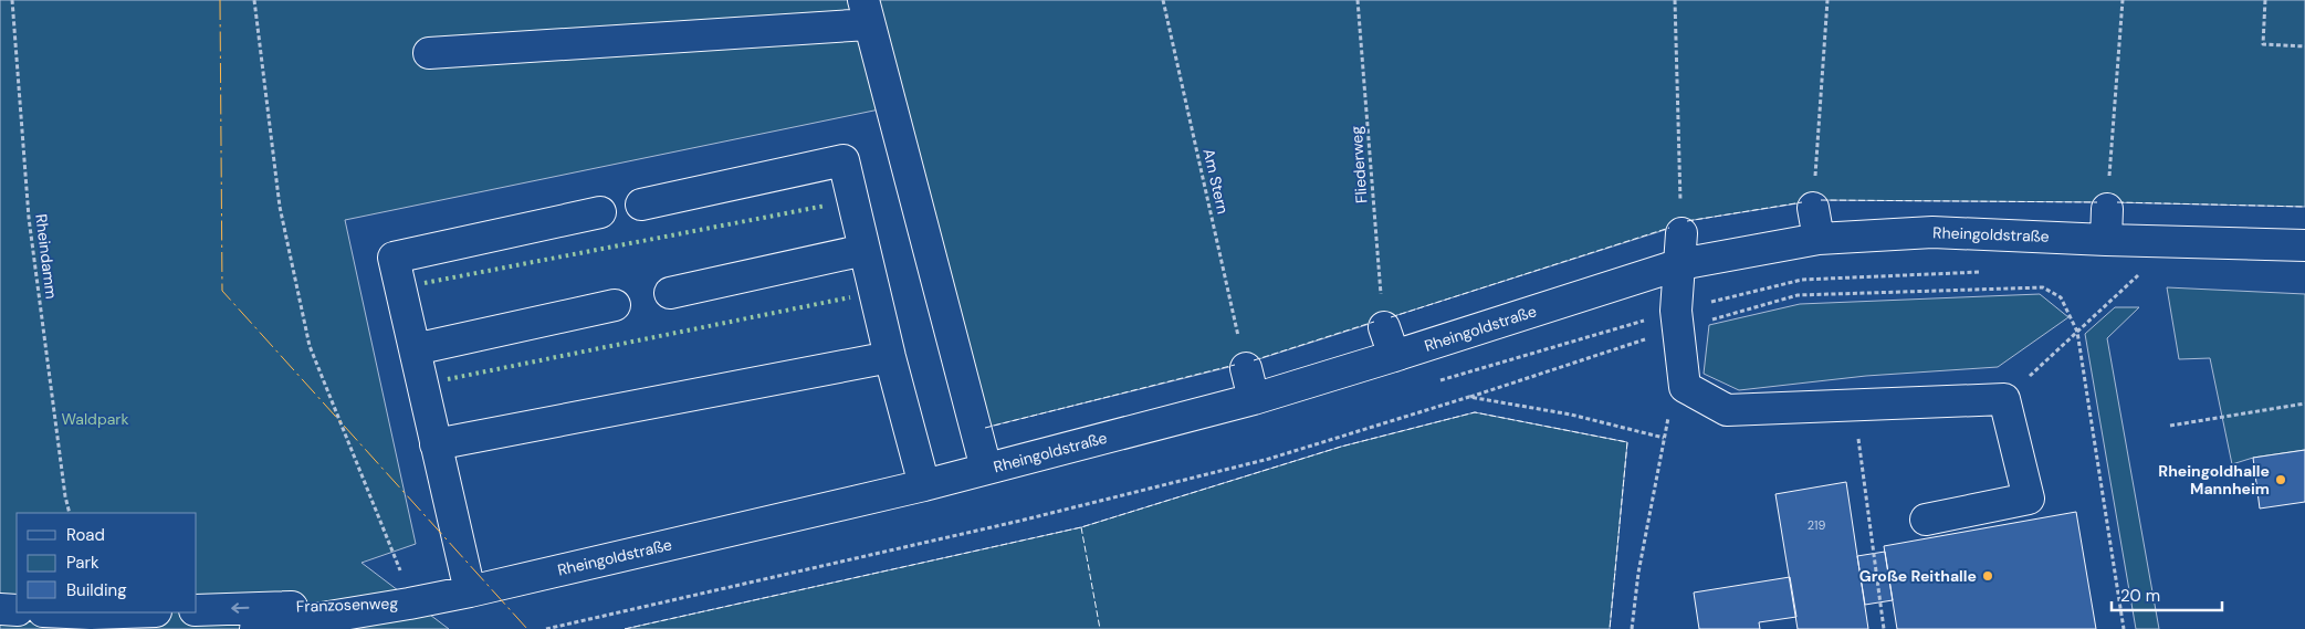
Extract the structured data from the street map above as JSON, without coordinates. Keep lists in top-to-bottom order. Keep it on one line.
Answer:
{"streets":{"street":["Rheingoldstraße","Franzosenweg"],"path":["Fliederweg","Am Stern","Rheindamm"]},"crossings":[["Rheingoldstraße","Franzosenweg"]],"parks":["Waldpark"],"places":["Rheingoldhalle Mannheim","Große Reithalle"],"house_numbers":["219"],"legend":["Road","Park","Building"],"scale_bar":"20 m"}
